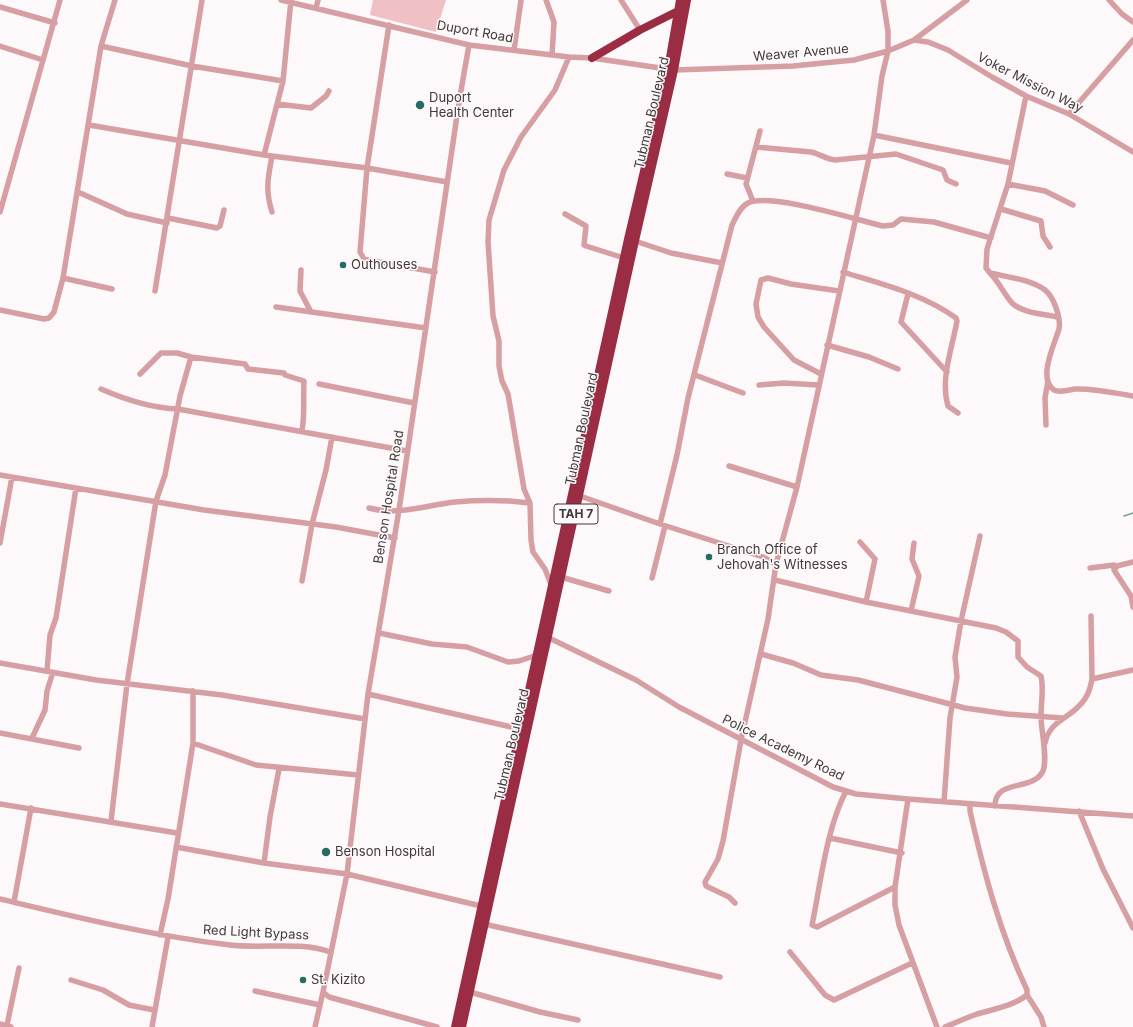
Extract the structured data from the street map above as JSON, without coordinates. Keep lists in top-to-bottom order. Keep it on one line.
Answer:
{"streets":{"highway":["Tubman Boulevard","TAH 7"],"street":["Duport Road","Weaver Avenue","Voker Mission Way","Benson Hospital Road","Police Academy Road","Red Light Bypass"]},"crossings":[["Duport Road","Weaver Avenue"],["Duport Road","Tubman Boulevard"],["Duport Road","Benson Hospital Road"],["Weaver Avenue","Voker Mission Way"],["Weaver Avenue","Tubman Boulevard"],["Tubman Boulevard","Police Academy Road"],["Benson Hospital Road","Red Light Bypass"]],"places":["Duport Health Center","Outhouses","Branch Office of Jehovah's Witnesses","Benson Hospital","St. Kizito"]}
